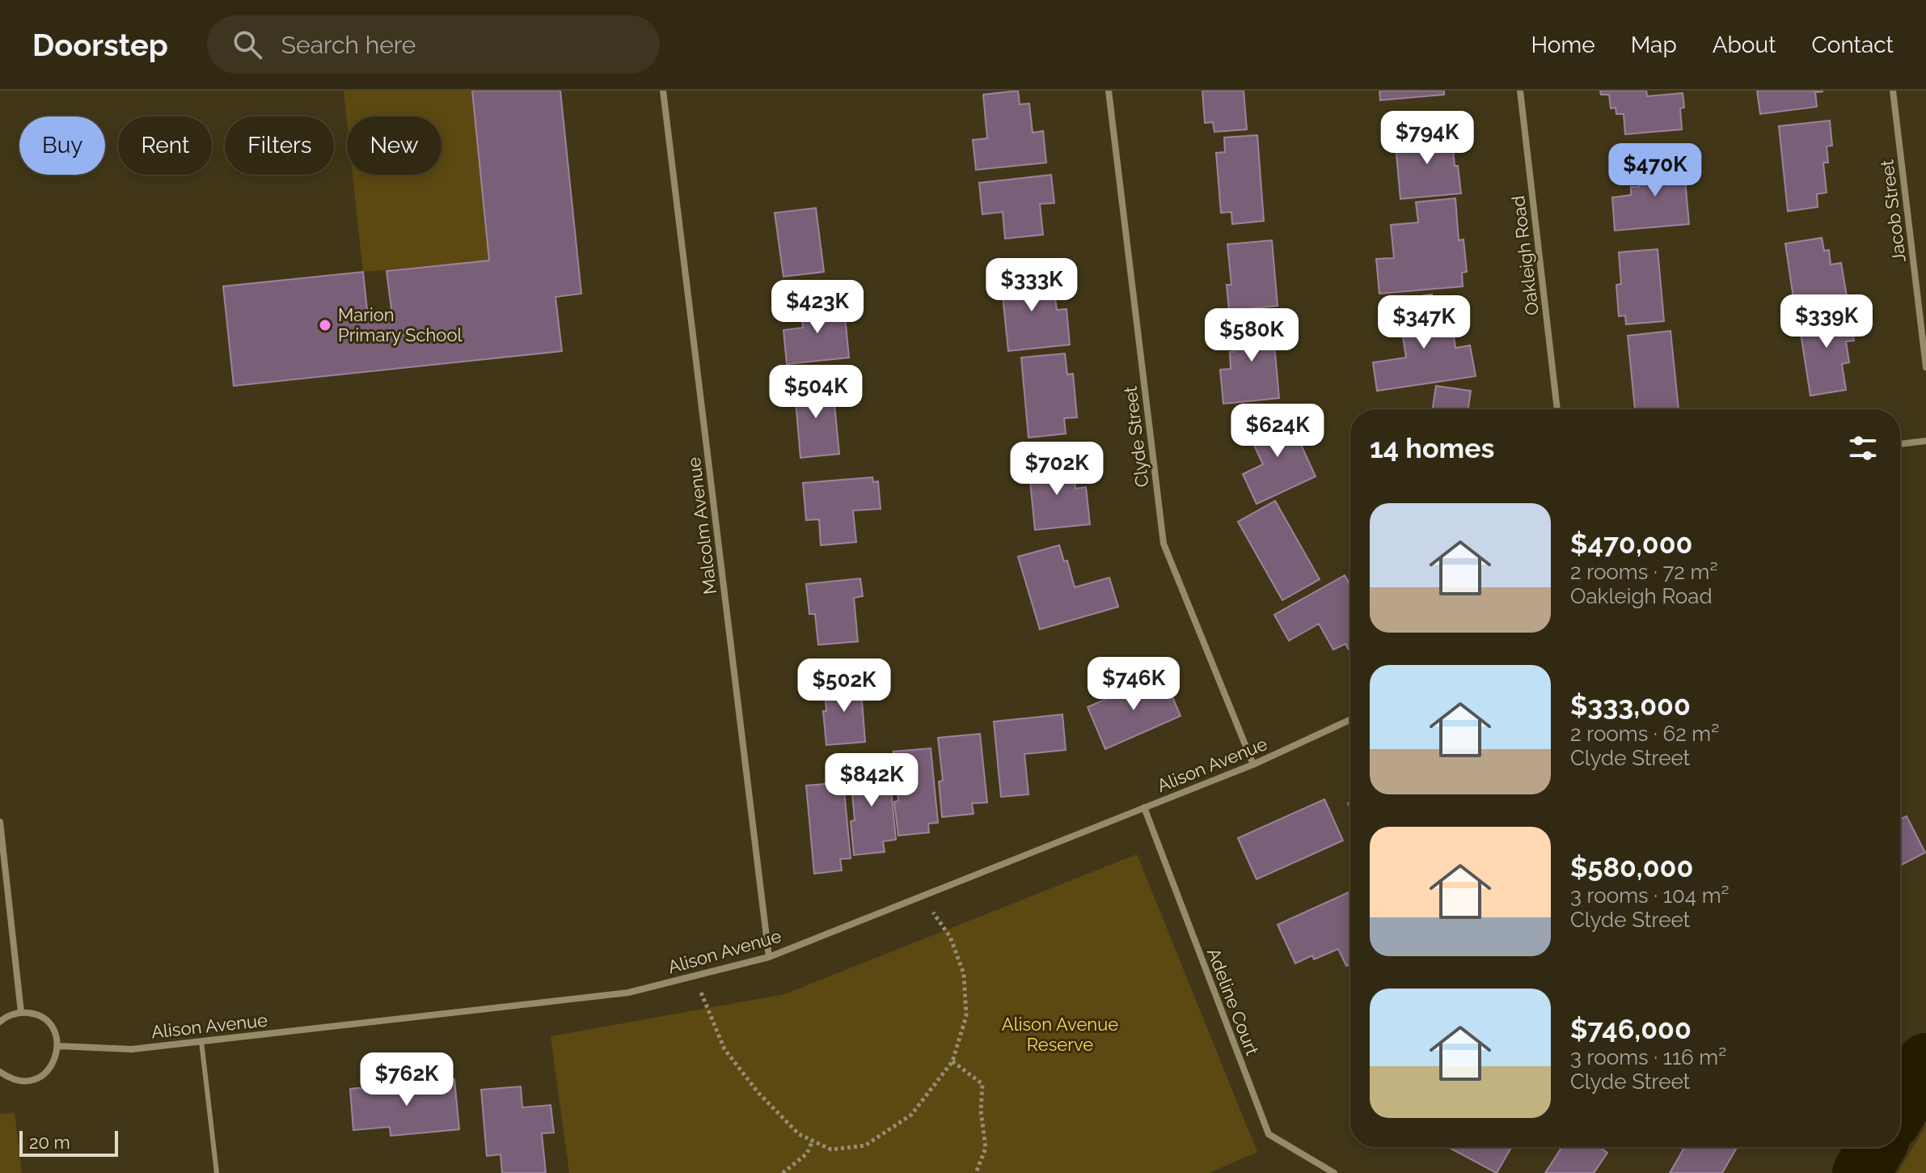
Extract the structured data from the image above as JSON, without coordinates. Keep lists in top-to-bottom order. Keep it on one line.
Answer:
{"streets":{"street":["Jacob Street","Oakleigh Road","Clyde Street","Malcolm Avenue","Alison Avenue","Adeline Court"]},"crossings":[["Clyde Street","Alison Avenue"],["Malcolm Avenue","Alison Avenue"],["Alison Avenue","Adeline Court"]],"parks":["Alison Avenue Reserve"],"places":["Marion Primary School"],"scale_bar":"20 m","page":{"header":"Doorstep","search":"Search here","nav":["Home","Map","About","Contact"],"price":["$794K","$470K","$333K","$423K","$339K","$347K","$580K","$504K","$624K","$702K","$746K","$502K","$842K","$762K"],"chip":["Buy","Rent","Filters","New"],"heading":"14 homes","list":[{"name":"$470,000","note":"2 rooms · 72 m² · Oakleigh Road"},{"name":"$333,000","note":"2 rooms · 62 m² · Clyde Street"},{"name":"$580,000","note":"3 rooms · 104 m² · Clyde Street"},{"name":"$746,000","note":"3 rooms · 116 m² · Clyde Street"}],"scale":"20 m"}}
